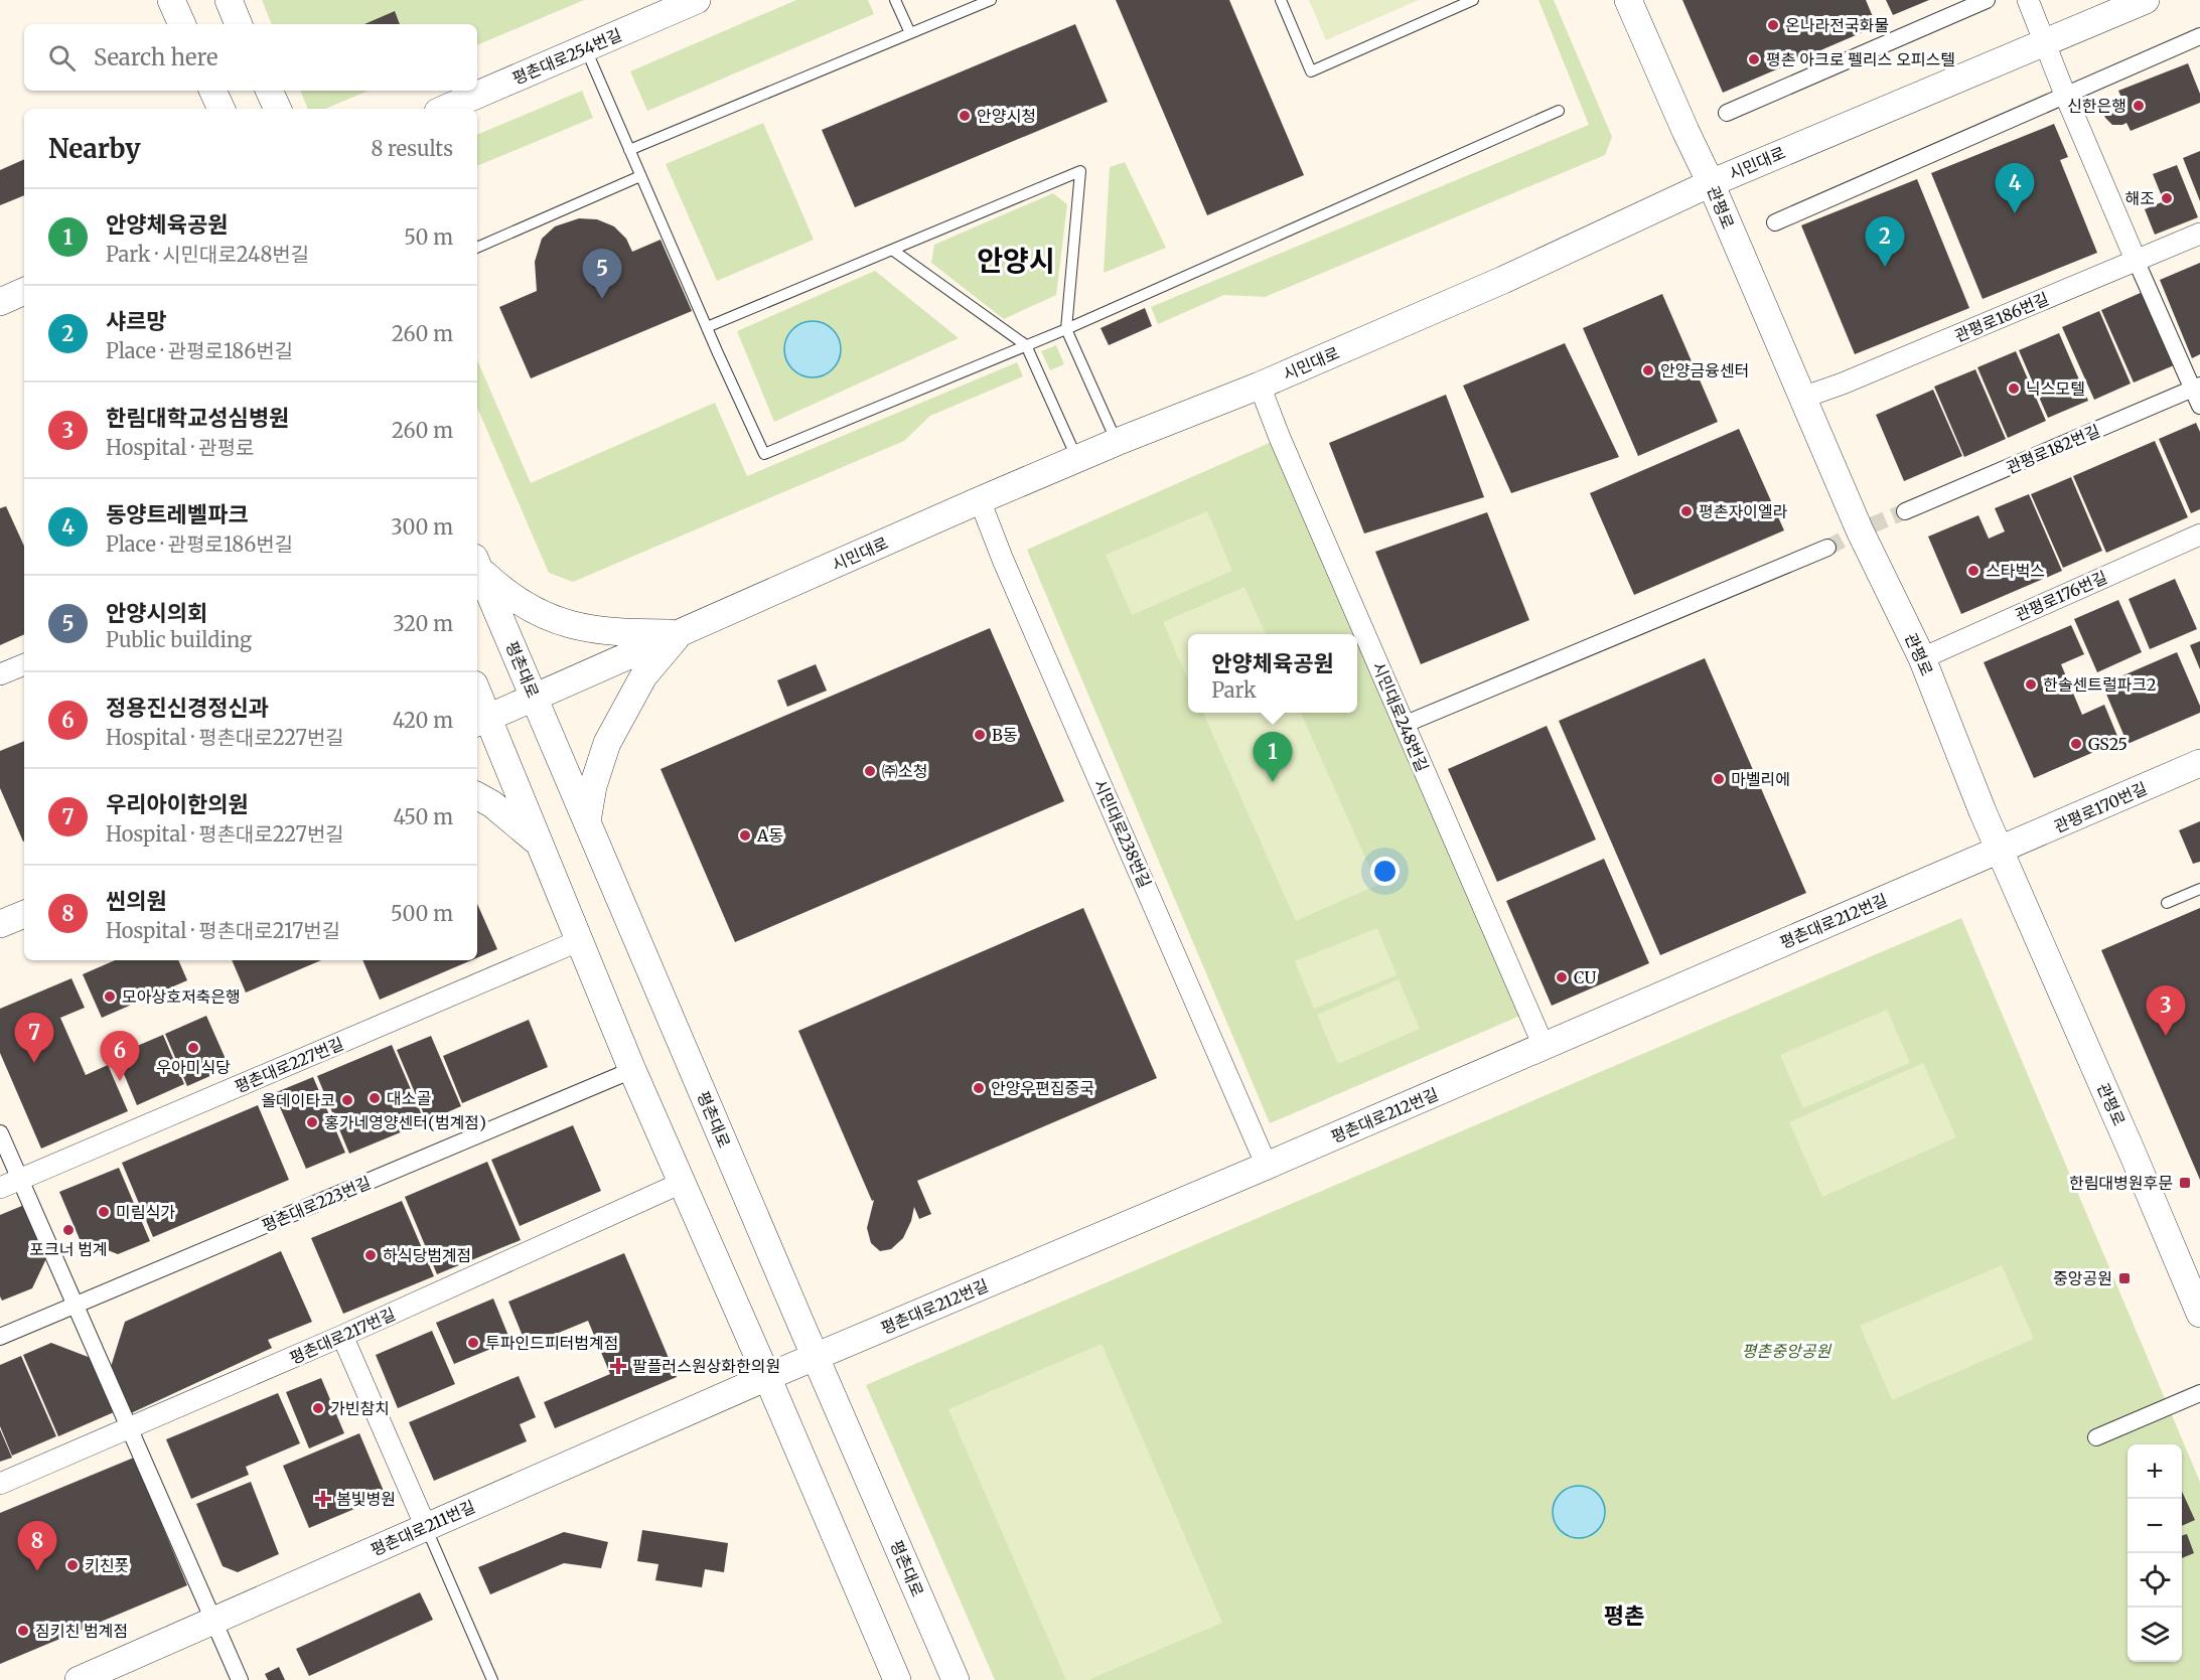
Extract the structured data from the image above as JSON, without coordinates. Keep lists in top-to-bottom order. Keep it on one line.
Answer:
{"streets":{"street":["평촌대로254번길","시민대로","관평로","관평로186번길","관평로182번길","관평로176번길","평촌대로","시민대로248번길","관평로170번길","시민대로238번길","평촌대로212번길","평촌대로227번길","평촌대로223번길","평촌대로217번길","평촌대로211번길"]},"crossings":[["시민대로","관평로"],["시민대로","평촌대로"],["시민대로","시민대로248번길"],["시민대로","시민대로238번길"],["관평로","관평로186번길"],["관평로","관평로176번길"],["관평로","관평로170번길"],["관평로","평촌대로212번길"],["평촌대로","평촌대로212번길"],["시민대로248번길","평촌대로212번길"],["관평로170번길","평촌대로212번길"],["시민대로238번길","평촌대로212번길"],["평촌대로212번길","평촌대로211번길"]],"districts":["안양시","평촌"],"parks":["평촌중앙공원"],"places":{"other":["온나라전국화물","평촌 아크로 펠리스 오피스텔","신한은행","안양시청","해조","안양금융센터","닉스모텔","평촌자이엘라","스타벅스","한솔센트럴파크2","B동","GS25","㈜소청","마벨리에","A동","CU","모아상호저축은행","우아미식당","안양우편집중국","대소골","올데이타코","홍가네영양센터(범계점)","미림식가","포크너 범계","하식당범계점","투파인드피터범계점","가빈참치","키친폿","짐키친 범계점"],"transit":["한림대병원후문","중앙공원"],"health":["팔플러스원상화한의원","봄빛병원"]},"page":{"search":"Search here","heading":["Nearby","8 results"],"pins":["4","2","5","1","3","7","6","8"],"list":[{"mark":"1","name":"안양체육공원","note":"Park · 시민대로248번길","value":"50 m"},{"mark":"2","name":"샤르망","note":"Place · 관평로186번길","value":"260 m"},{"mark":"3","name":"한림대학교성심병원","note":"Hospital · 관평로","value":"260 m"},{"mark":"4","name":"동양트레벨파크","note":"Place · 관평로186번길","value":"300 m"},{"mark":"5","name":"안양시의회","note":"Public building","value":"320 m"},{"mark":"6","name":"정용진신경정신과","note":"Hospital · 평촌대로227번길","value":"420 m"},{"mark":"7","name":"우리아이한의원","note":"Hospital · 평촌대로227번길","value":"450 m"},{"mark":"8","name":"씬의원","note":"Hospital · 평촌대로217번길","value":"500 m"}],"popup":["안양체육공원","Park"],"map_buttons":["+","−"]}}
